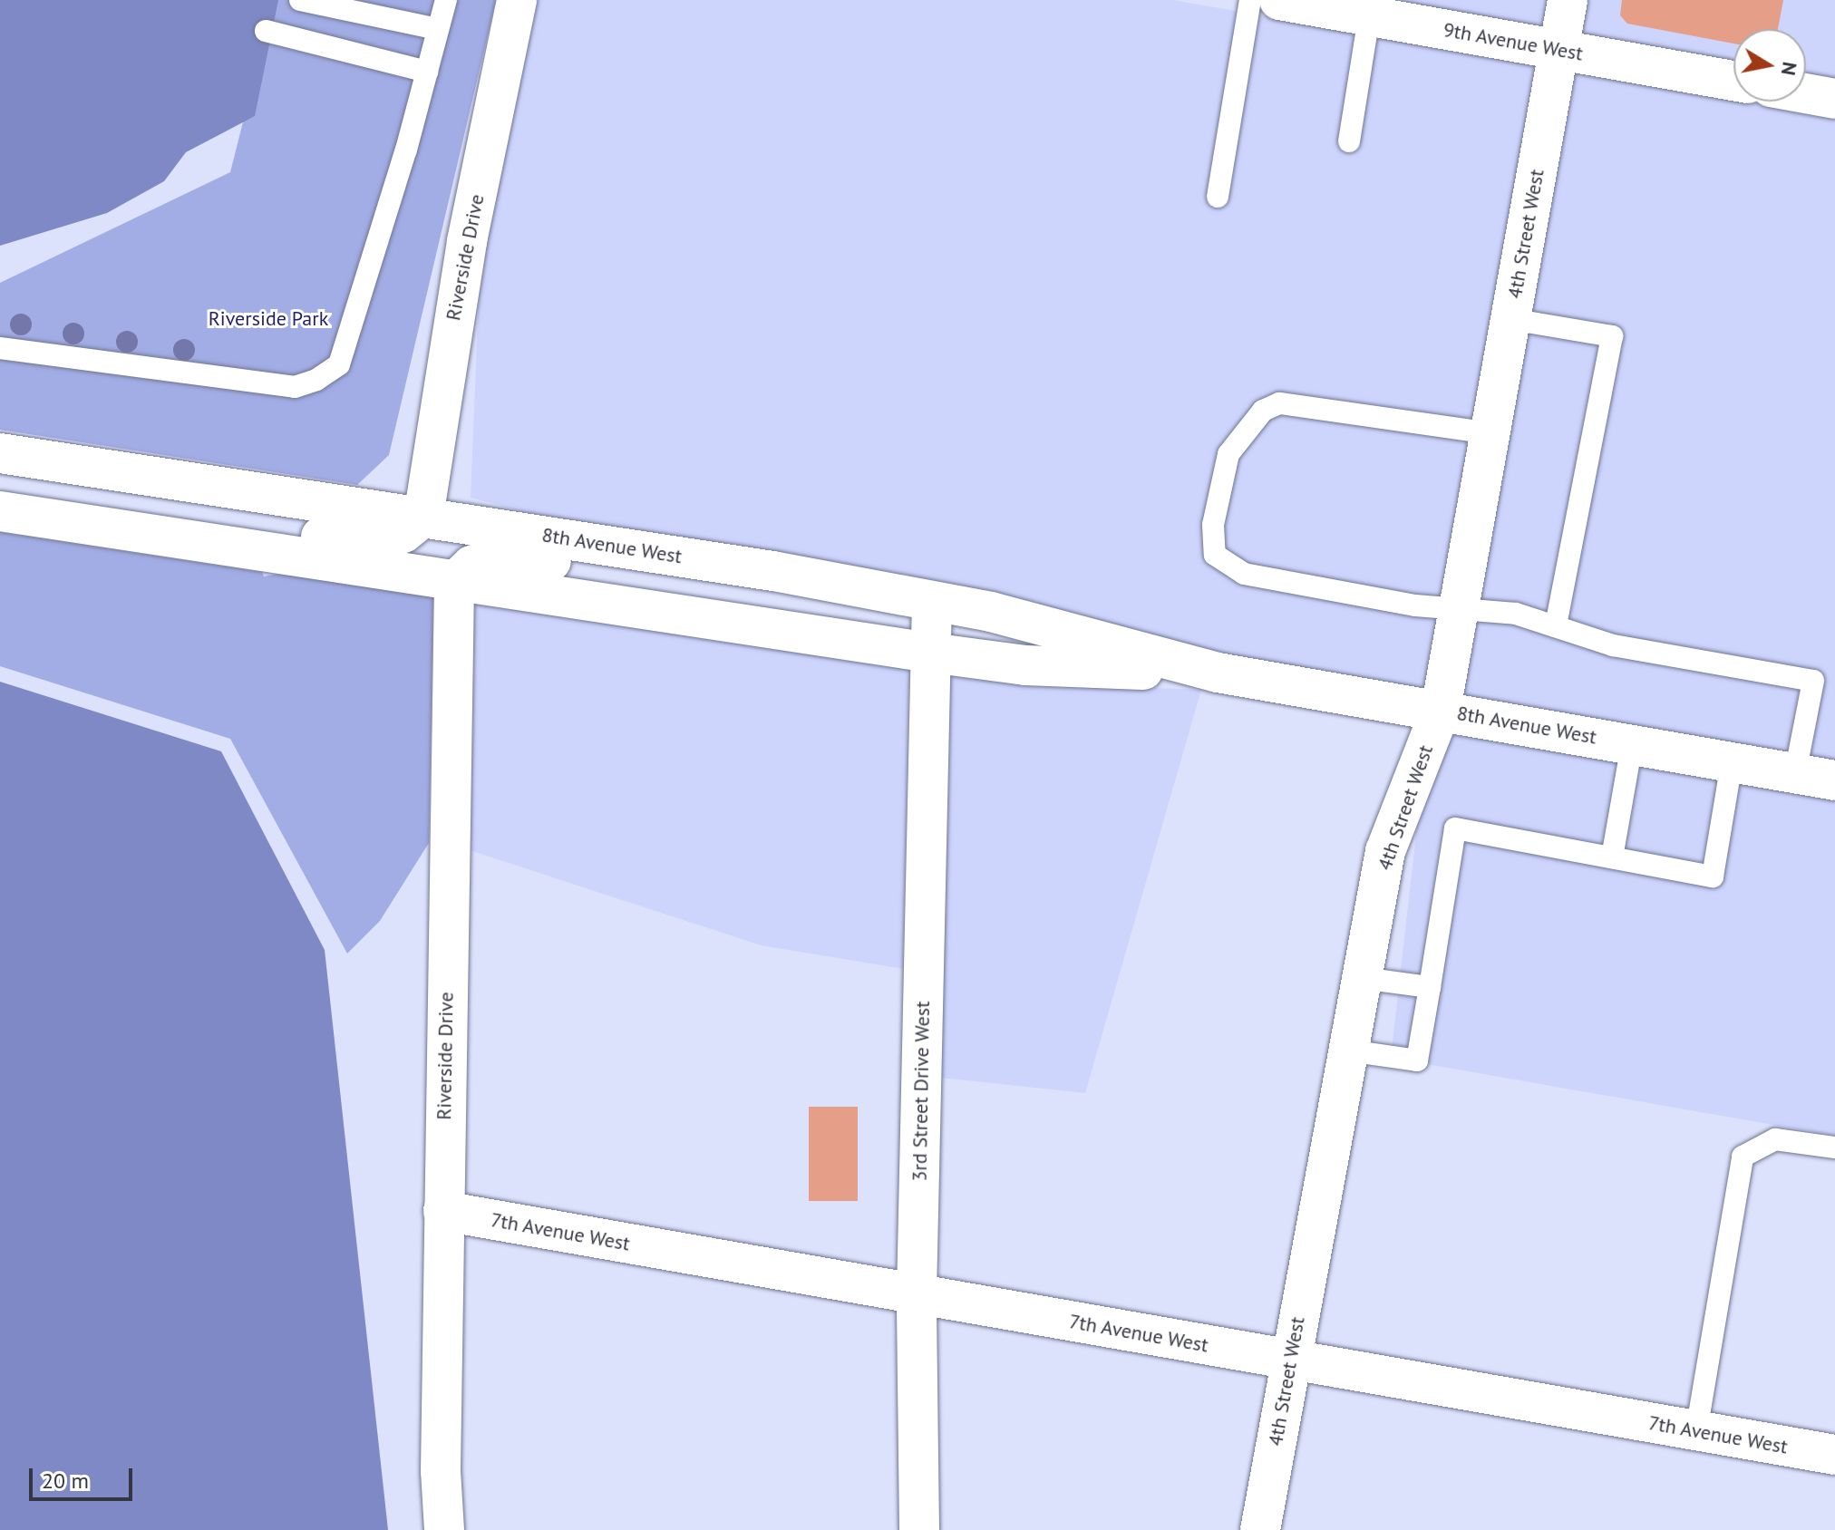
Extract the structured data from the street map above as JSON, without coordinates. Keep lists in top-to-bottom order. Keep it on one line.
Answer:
{"streets":{"street":["9th Avenue West","4th Street West","Riverside Drive","8th Avenue West","3rd Street Drive West","7th Avenue West"]},"crossings":[["9th Avenue West","4th Street West"],["4th Street West","8th Avenue West"],["4th Street West","7th Avenue West"],["Riverside Drive","8th Avenue West"],["Riverside Drive","7th Avenue West"],["8th Avenue West","3rd Street Drive West"],["3rd Street Drive West","7th Avenue West"]],"parks":["Riverside Park"],"scale_bar":"20 m","north":"right"}
